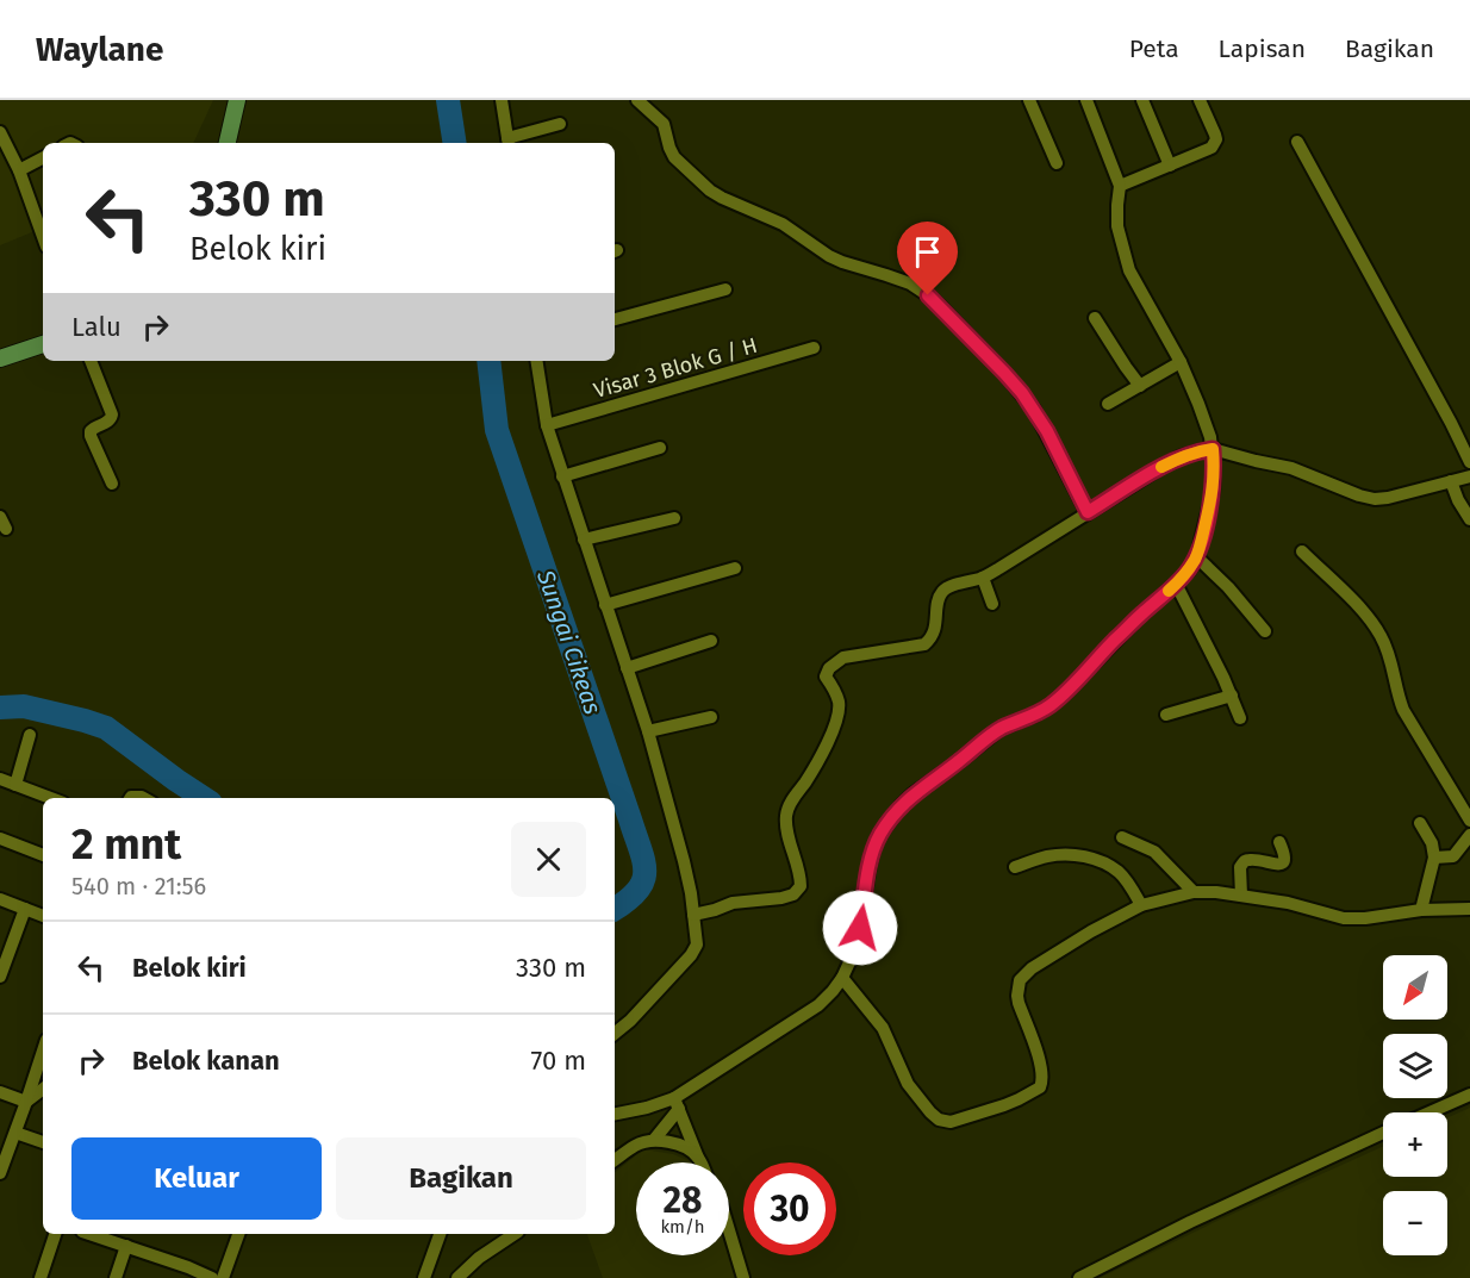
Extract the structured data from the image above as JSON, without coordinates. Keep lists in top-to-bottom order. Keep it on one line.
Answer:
{"streets":{"street":["Visar 3 Blok G / H"]},"water":["Sungai Cikeas"],"north":"bottom left","page":{"header":"Waylane","nav":["Peta","Lapisan","Bagikan"],"turn":["330 m","Belok kiri"],"then":"Lalu","heading":["2 mnt","540 m · 21:56"],"list":[{"name":"Belok kiri","value":"330 m"},{"name":"Belok kanan","value":"70 m"}],"map_buttons":["+","−"],"buttons":["Keluar","Bagikan"],"speed":"28 km/h","limit":"30"}}
